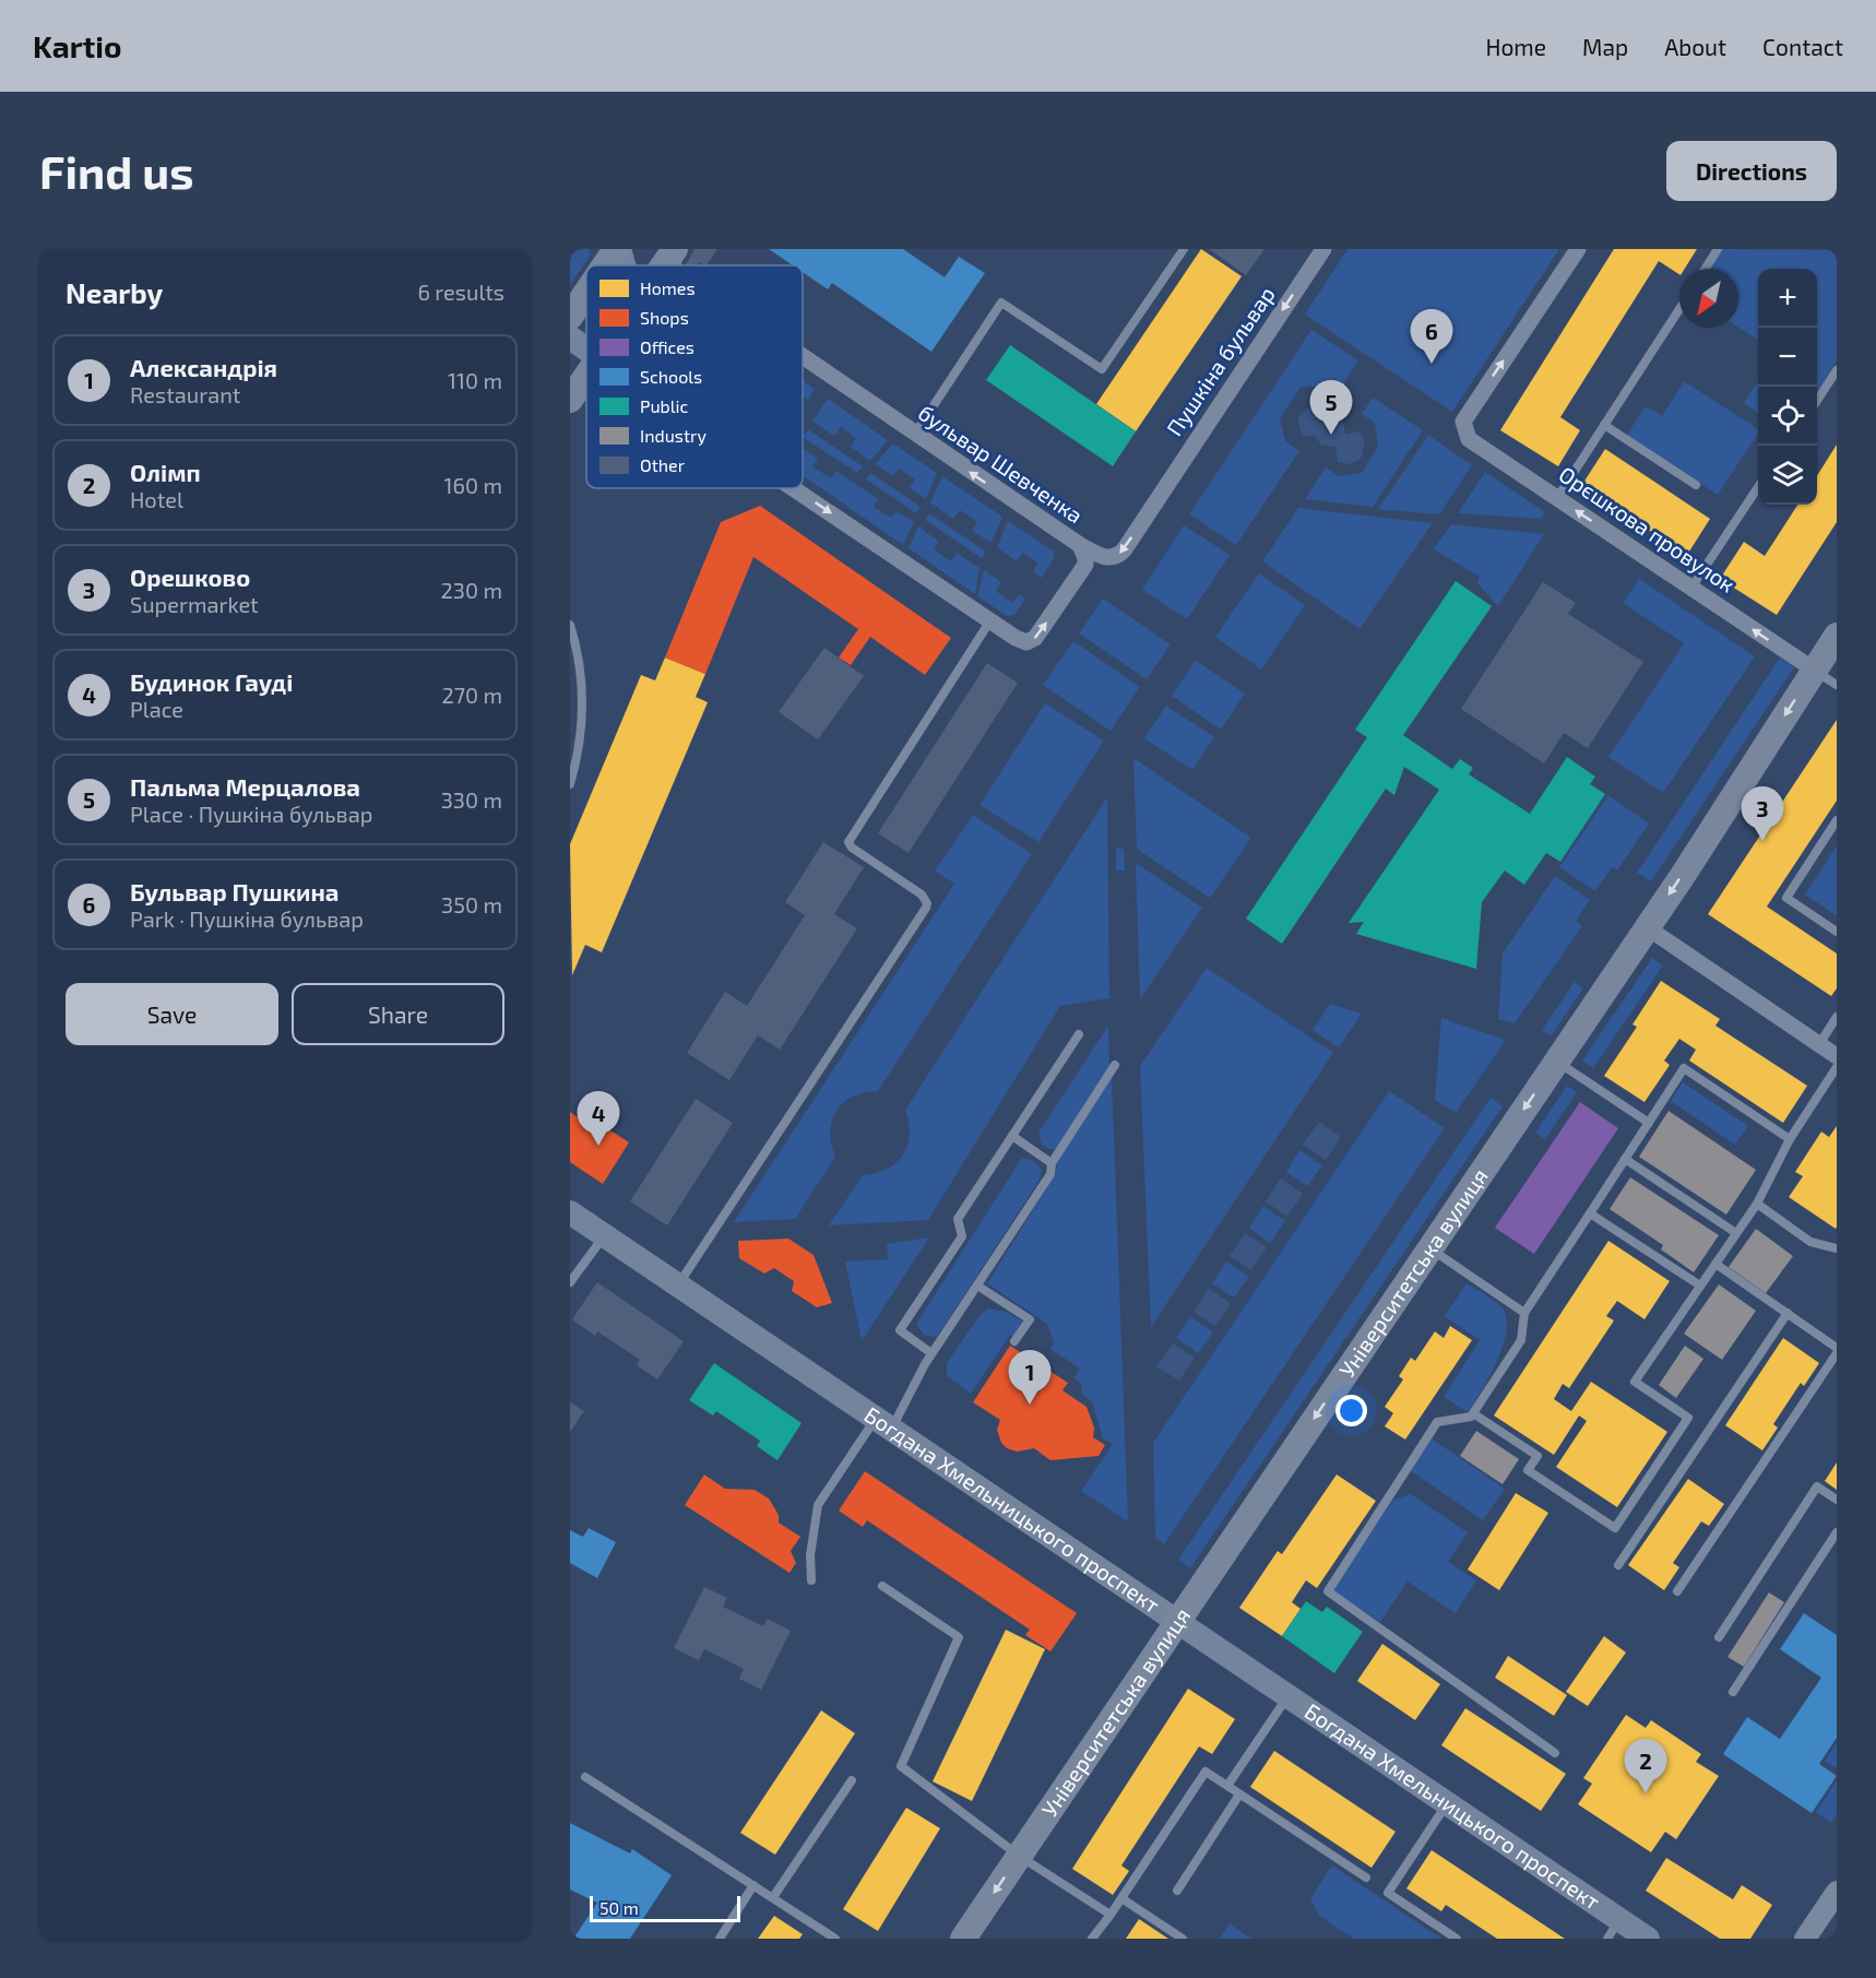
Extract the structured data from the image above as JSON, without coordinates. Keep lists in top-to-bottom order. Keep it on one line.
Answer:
{"streets":{"main road":["Університетська вулиця","Богдана Хмельницького проспект"],"street":["Пушкіна бульвар","бульвар Шевченка","Орєшкова провулок"]},"crossings":[["Пушкіна бульвар","бульвар Шевченка"],["Орєшкова провулок","Університетська вулиця"],["Університетська вулиця","Богдана Хмельницького проспект"]],"one_way":["Пушкіна бульвар","Університетська вулиця"],"legend":["Homes","Shops","Offices","Schools","Public","Industry","Other"],"scale_bar":"50 m","north":"bottom left","page":{"header":"Kartio","nav":["Home","Map","About","Contact"],"buttons":["Directions",["Save","Share"]],"title":"Find us","heading":["Nearby","6 results"],"map_buttons":["+","−"],"pins":["6","5","3","4","1","2"],"list":[{"mark":"1","name":"Александрія","note":"Restaurant","value":"110 m"},{"mark":"2","name":"Олімп","note":"Hotel","value":"160 m"},{"mark":"3","name":"Орешково","note":"Supermarket","value":"230 m"},{"mark":"4","name":"Будинок Гауді","note":"Place","value":"270 m"},{"mark":"5","name":"Пальма Мерцалова","note":"Place · Пушкіна бульвар","value":"330 m"},{"mark":"6","name":"Бульвар Пушкина","note":"Park · Пушкіна бульвар","value":"350 m"}],"scale":"50 m"}}
